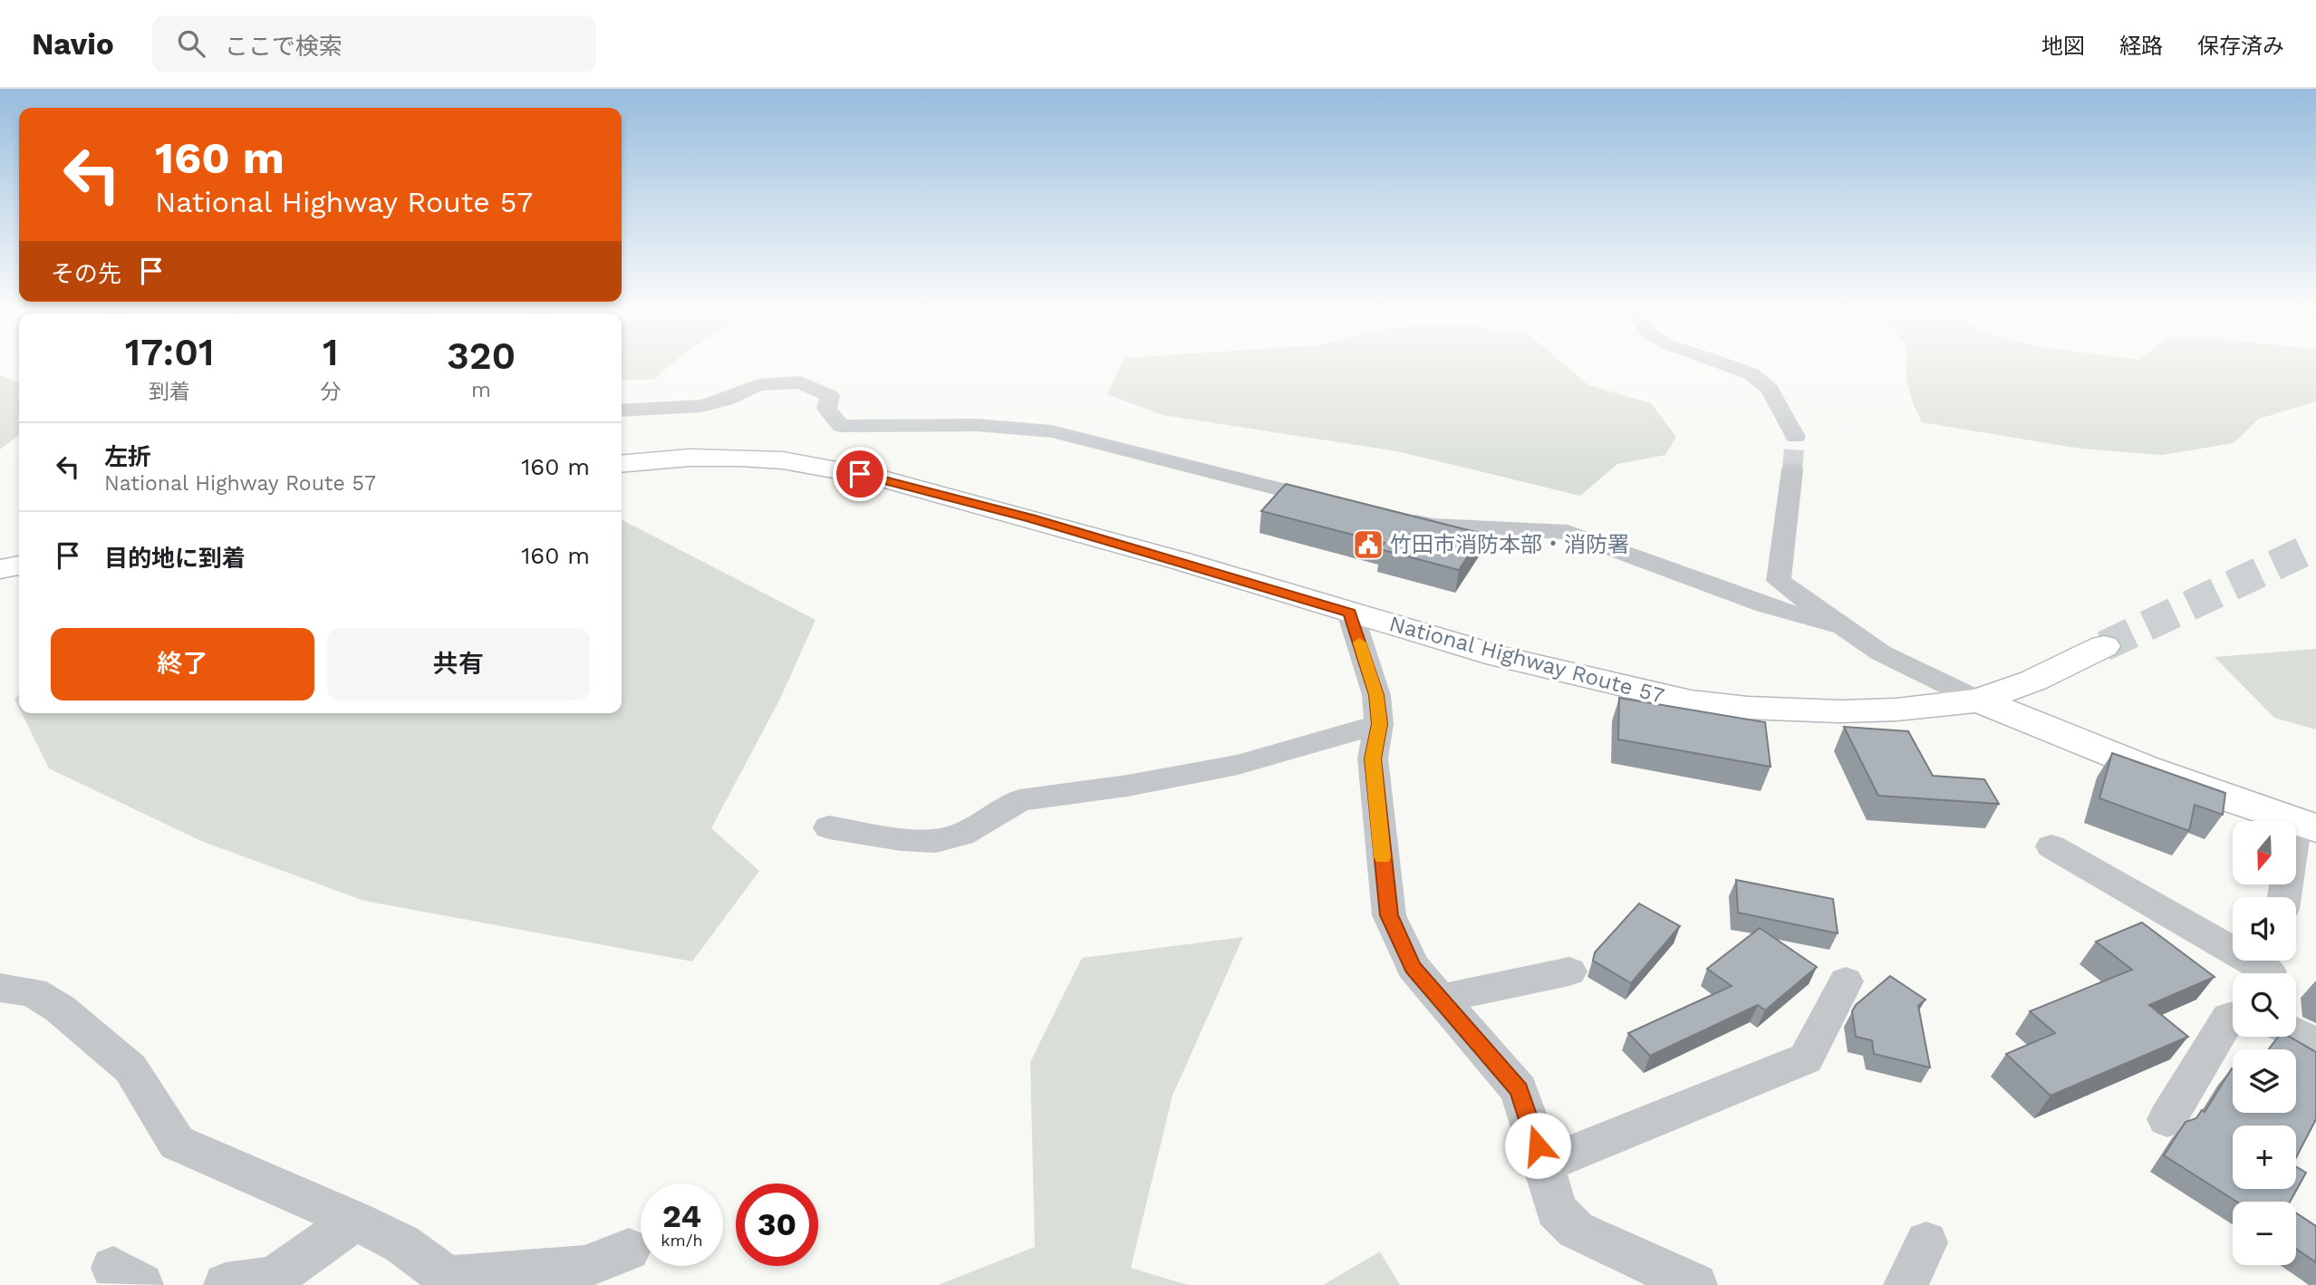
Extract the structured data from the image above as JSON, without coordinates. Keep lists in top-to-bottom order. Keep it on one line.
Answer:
{"streets":{"highway":["National Highway Route 57"]},"places":{"public building":["竹田市消防本部・消防署"]},"north":"bottom","page":{"header":"Navio","search":"ここで検索","nav":["地図","経路","保存済み"],"turn":["160 m","National Highway Route 57"],"then":"その先","eta":["17:01","到着","1","分","320","m"],"list":[{"name":"左折","note":"National Highway Route 57","value":"160 m"},{"name":"目的地に到着","value":"160 m"}],"buttons":["終了","共有"],"map_buttons":["+","−"],"speed":"24 km/h","limit":"30"}}
